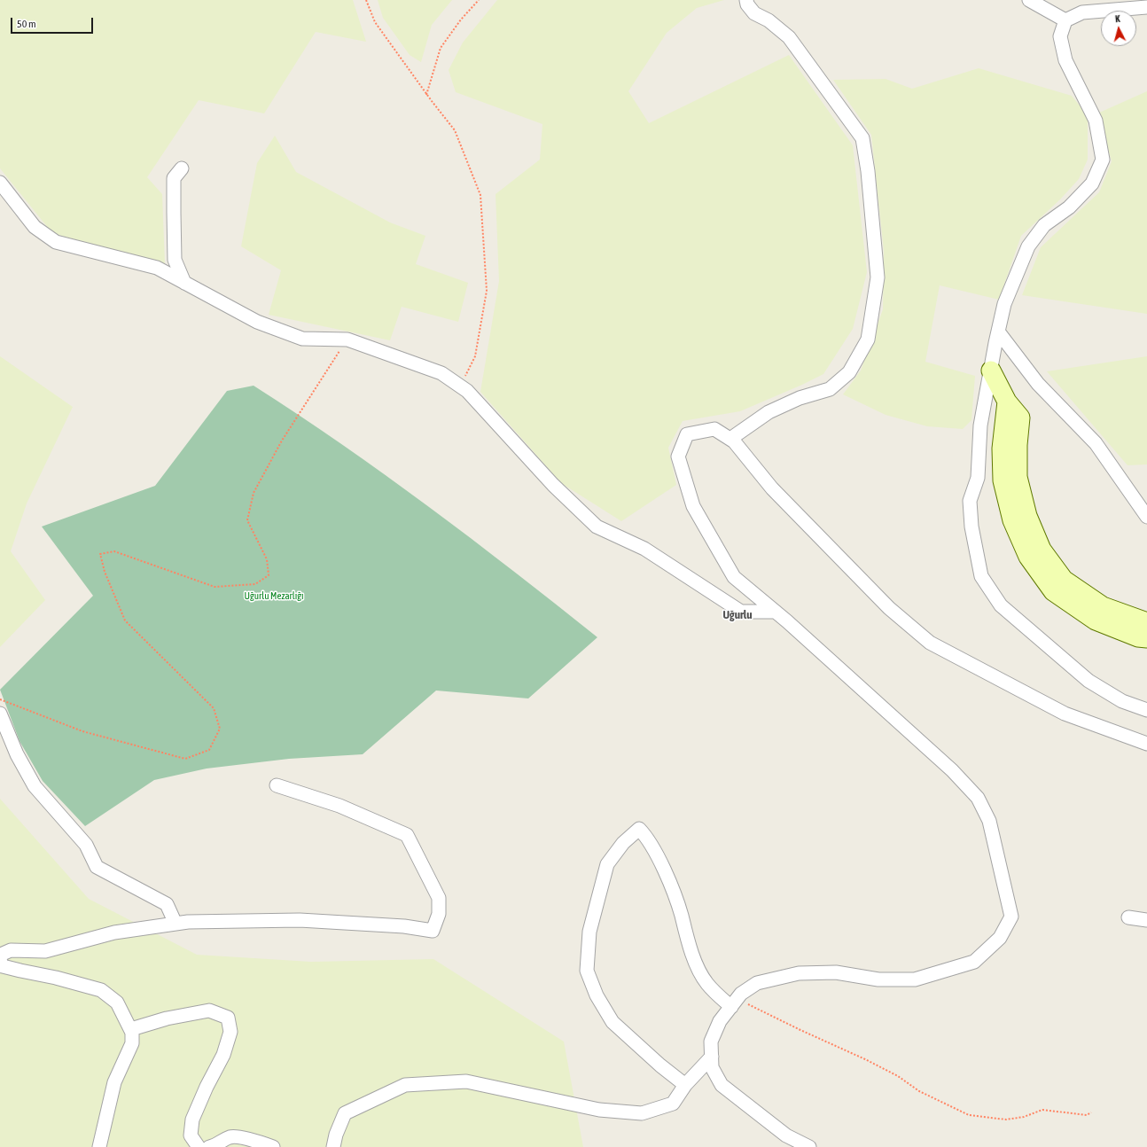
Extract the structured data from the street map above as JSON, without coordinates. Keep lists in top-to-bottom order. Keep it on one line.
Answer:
{"districts":["Uğurlu"],"parks":["Uğurlu Mezarlığı"],"scale_bar":"50 m","north":"top"}
